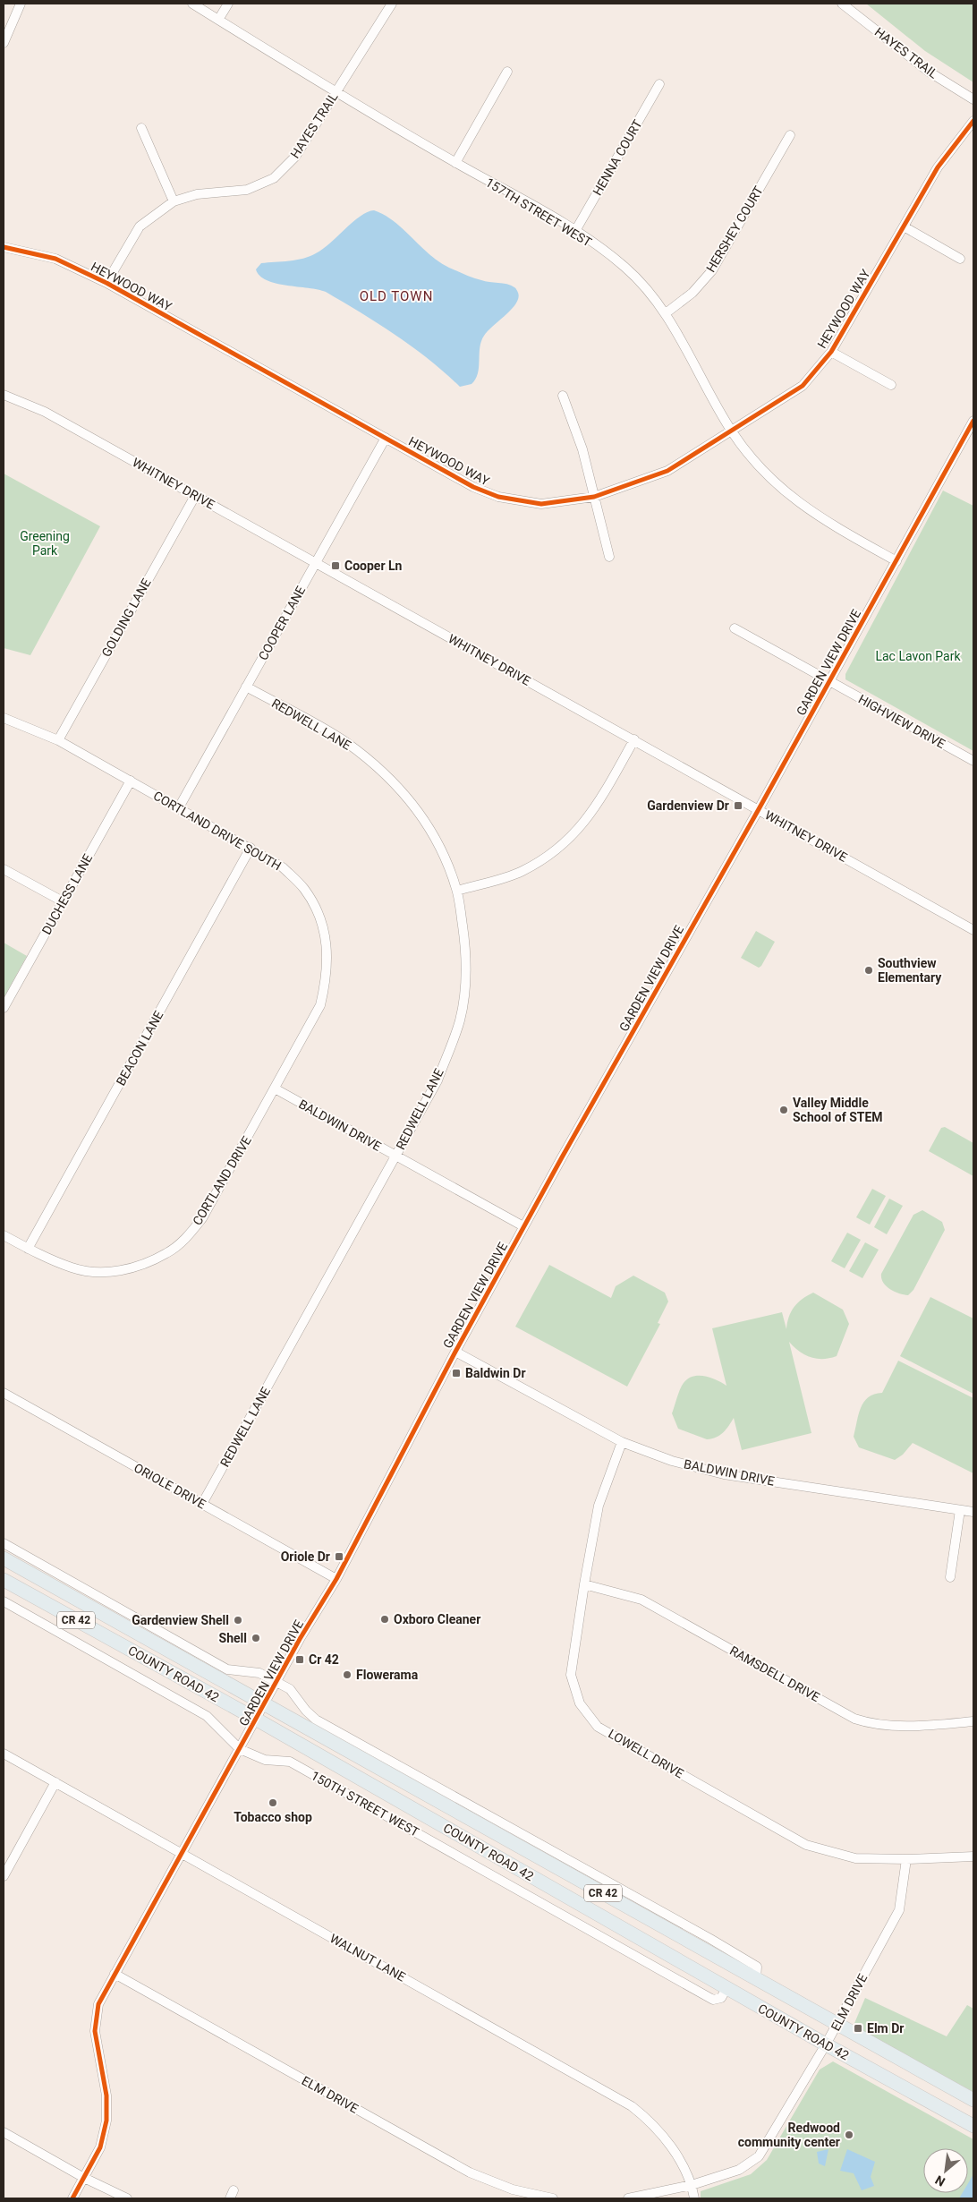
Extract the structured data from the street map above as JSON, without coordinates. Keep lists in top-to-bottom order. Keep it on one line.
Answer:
{"streets":{"highway":["CR 42","COUNTY ROAD 42"],"street":["HAYES TRAIL","HENNA COURT","157TH STREET WEST","HERSHEY COURT","HEYWOOD WAY","WHITNEY DRIVE","GOLDING LANE","COOPER LANE","GARDEN VIEW DRIVE","HIGHVIEW DRIVE","REDWELL LANE","CORTLAND DRIVE SOUTH","DUCHESS LANE","BEACON LANE","BALDWIN DRIVE","CORTLAND DRIVE","ORIOLE DRIVE","RAMSDELL DRIVE","LOWELL DRIVE","150TH STREET WEST","WALNUT LANE","ELM DRIVE"]},"crossings":[["HAYES TRAIL","157TH STREET WEST"],["HAYES TRAIL","HEYWOOD WAY"],["HENNA COURT","157TH STREET WEST"],["157TH STREET WEST","HERSHEY COURT"],["157TH STREET WEST","HEYWOOD WAY"],["157TH STREET WEST","GARDEN VIEW DRIVE"],["HEYWOOD WAY","COOPER LANE"],["WHITNEY DRIVE","GOLDING LANE"],["WHITNEY DRIVE","COOPER LANE"],["WHITNEY DRIVE","GARDEN VIEW DRIVE"],["GOLDING LANE","CORTLAND DRIVE SOUTH"],["COOPER LANE","REDWELL LANE"],["COOPER LANE","CORTLAND DRIVE SOUTH"],["GARDEN VIEW DRIVE","HIGHVIEW DRIVE"],["GARDEN VIEW DRIVE","BALDWIN DRIVE"],["GARDEN VIEW DRIVE","ORIOLE DRIVE"],["GARDEN VIEW DRIVE","COUNTY ROAD 42"],["GARDEN VIEW DRIVE","150TH STREET WEST"],["GARDEN VIEW DRIVE","WALNUT LANE"],["GARDEN VIEW DRIVE","ELM DRIVE"],["REDWELL LANE","BALDWIN DRIVE"],["REDWELL LANE","ORIOLE DRIVE"],["CORTLAND DRIVE SOUTH","DUCHESS LANE"],["CORTLAND DRIVE SOUTH","BEACON LANE"],["CORTLAND DRIVE SOUTH","BALDWIN DRIVE"],["CORTLAND DRIVE SOUTH","CORTLAND DRIVE"],["BEACON LANE","CORTLAND DRIVE"],["BALDWIN DRIVE","CORTLAND DRIVE"],["BALDWIN DRIVE","LOWELL DRIVE"],["COUNTY ROAD 42","150TH STREET WEST"],["COUNTY ROAD 42","ELM DRIVE"],["RAMSDELL DRIVE","LOWELL DRIVE"],["LOWELL DRIVE","ELM DRIVE"],["WALNUT LANE","ELM DRIVE"]],"districts":["OLD TOWN"],"parks":["Greening Park","Lac Lavon Park"],"places":{"transit":["Cooper Ln","Gardenview Dr","Baldwin Dr","Oriole Dr","Cr 42","Elm Dr"],"other":["Southview Elementary","Valley Middle School of STEM","Oxboro Cleaner","Gardenview Shell","Shell","Flowerama","Tobacco shop","Redwood community center"]},"north":"bottom left"}
